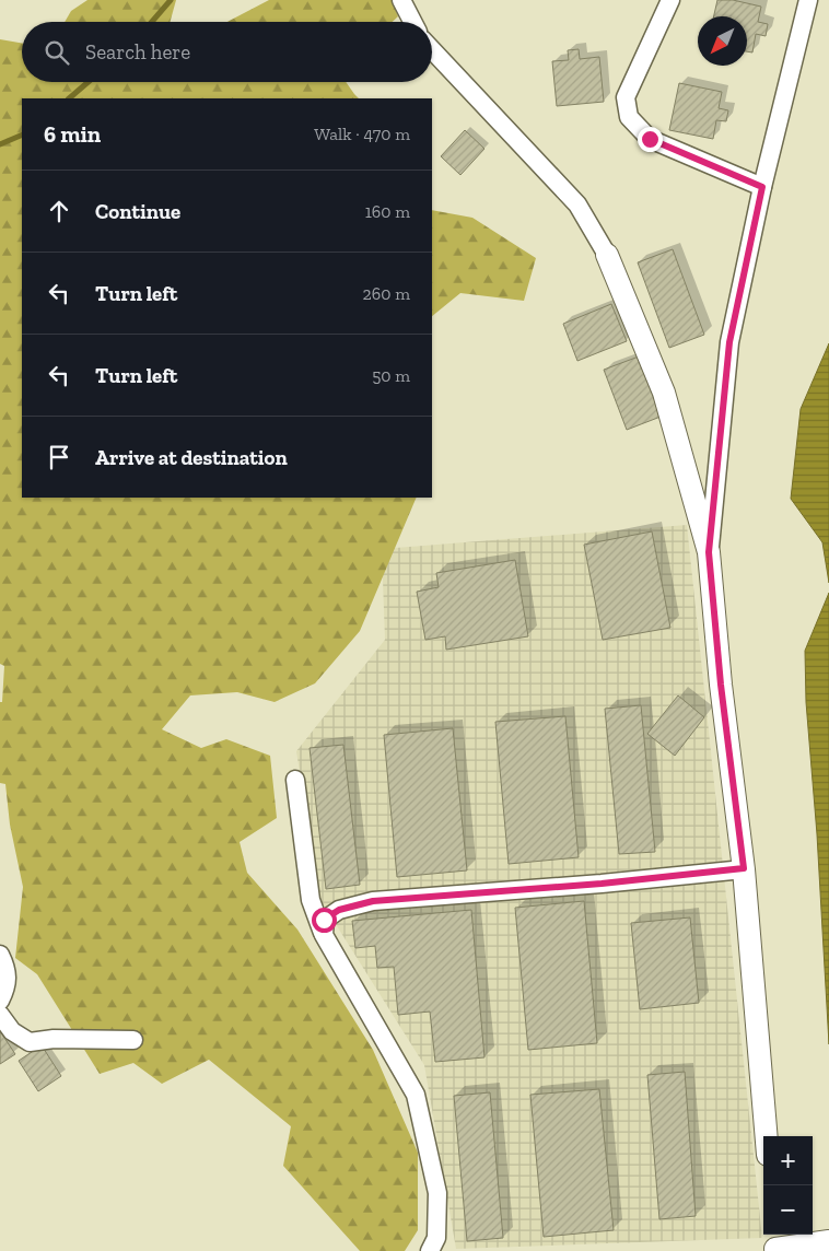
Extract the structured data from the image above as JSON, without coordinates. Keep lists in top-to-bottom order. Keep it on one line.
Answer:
{"north":"bottom left","page":{"search":"Search here","heading":["6 min","Walk · 470 m"],"list":[["Continue","160 m"],["Turn left","260 m"],["Turn left","50 m"],"Arrive at destination"],"map_buttons":["+","−"]}}
